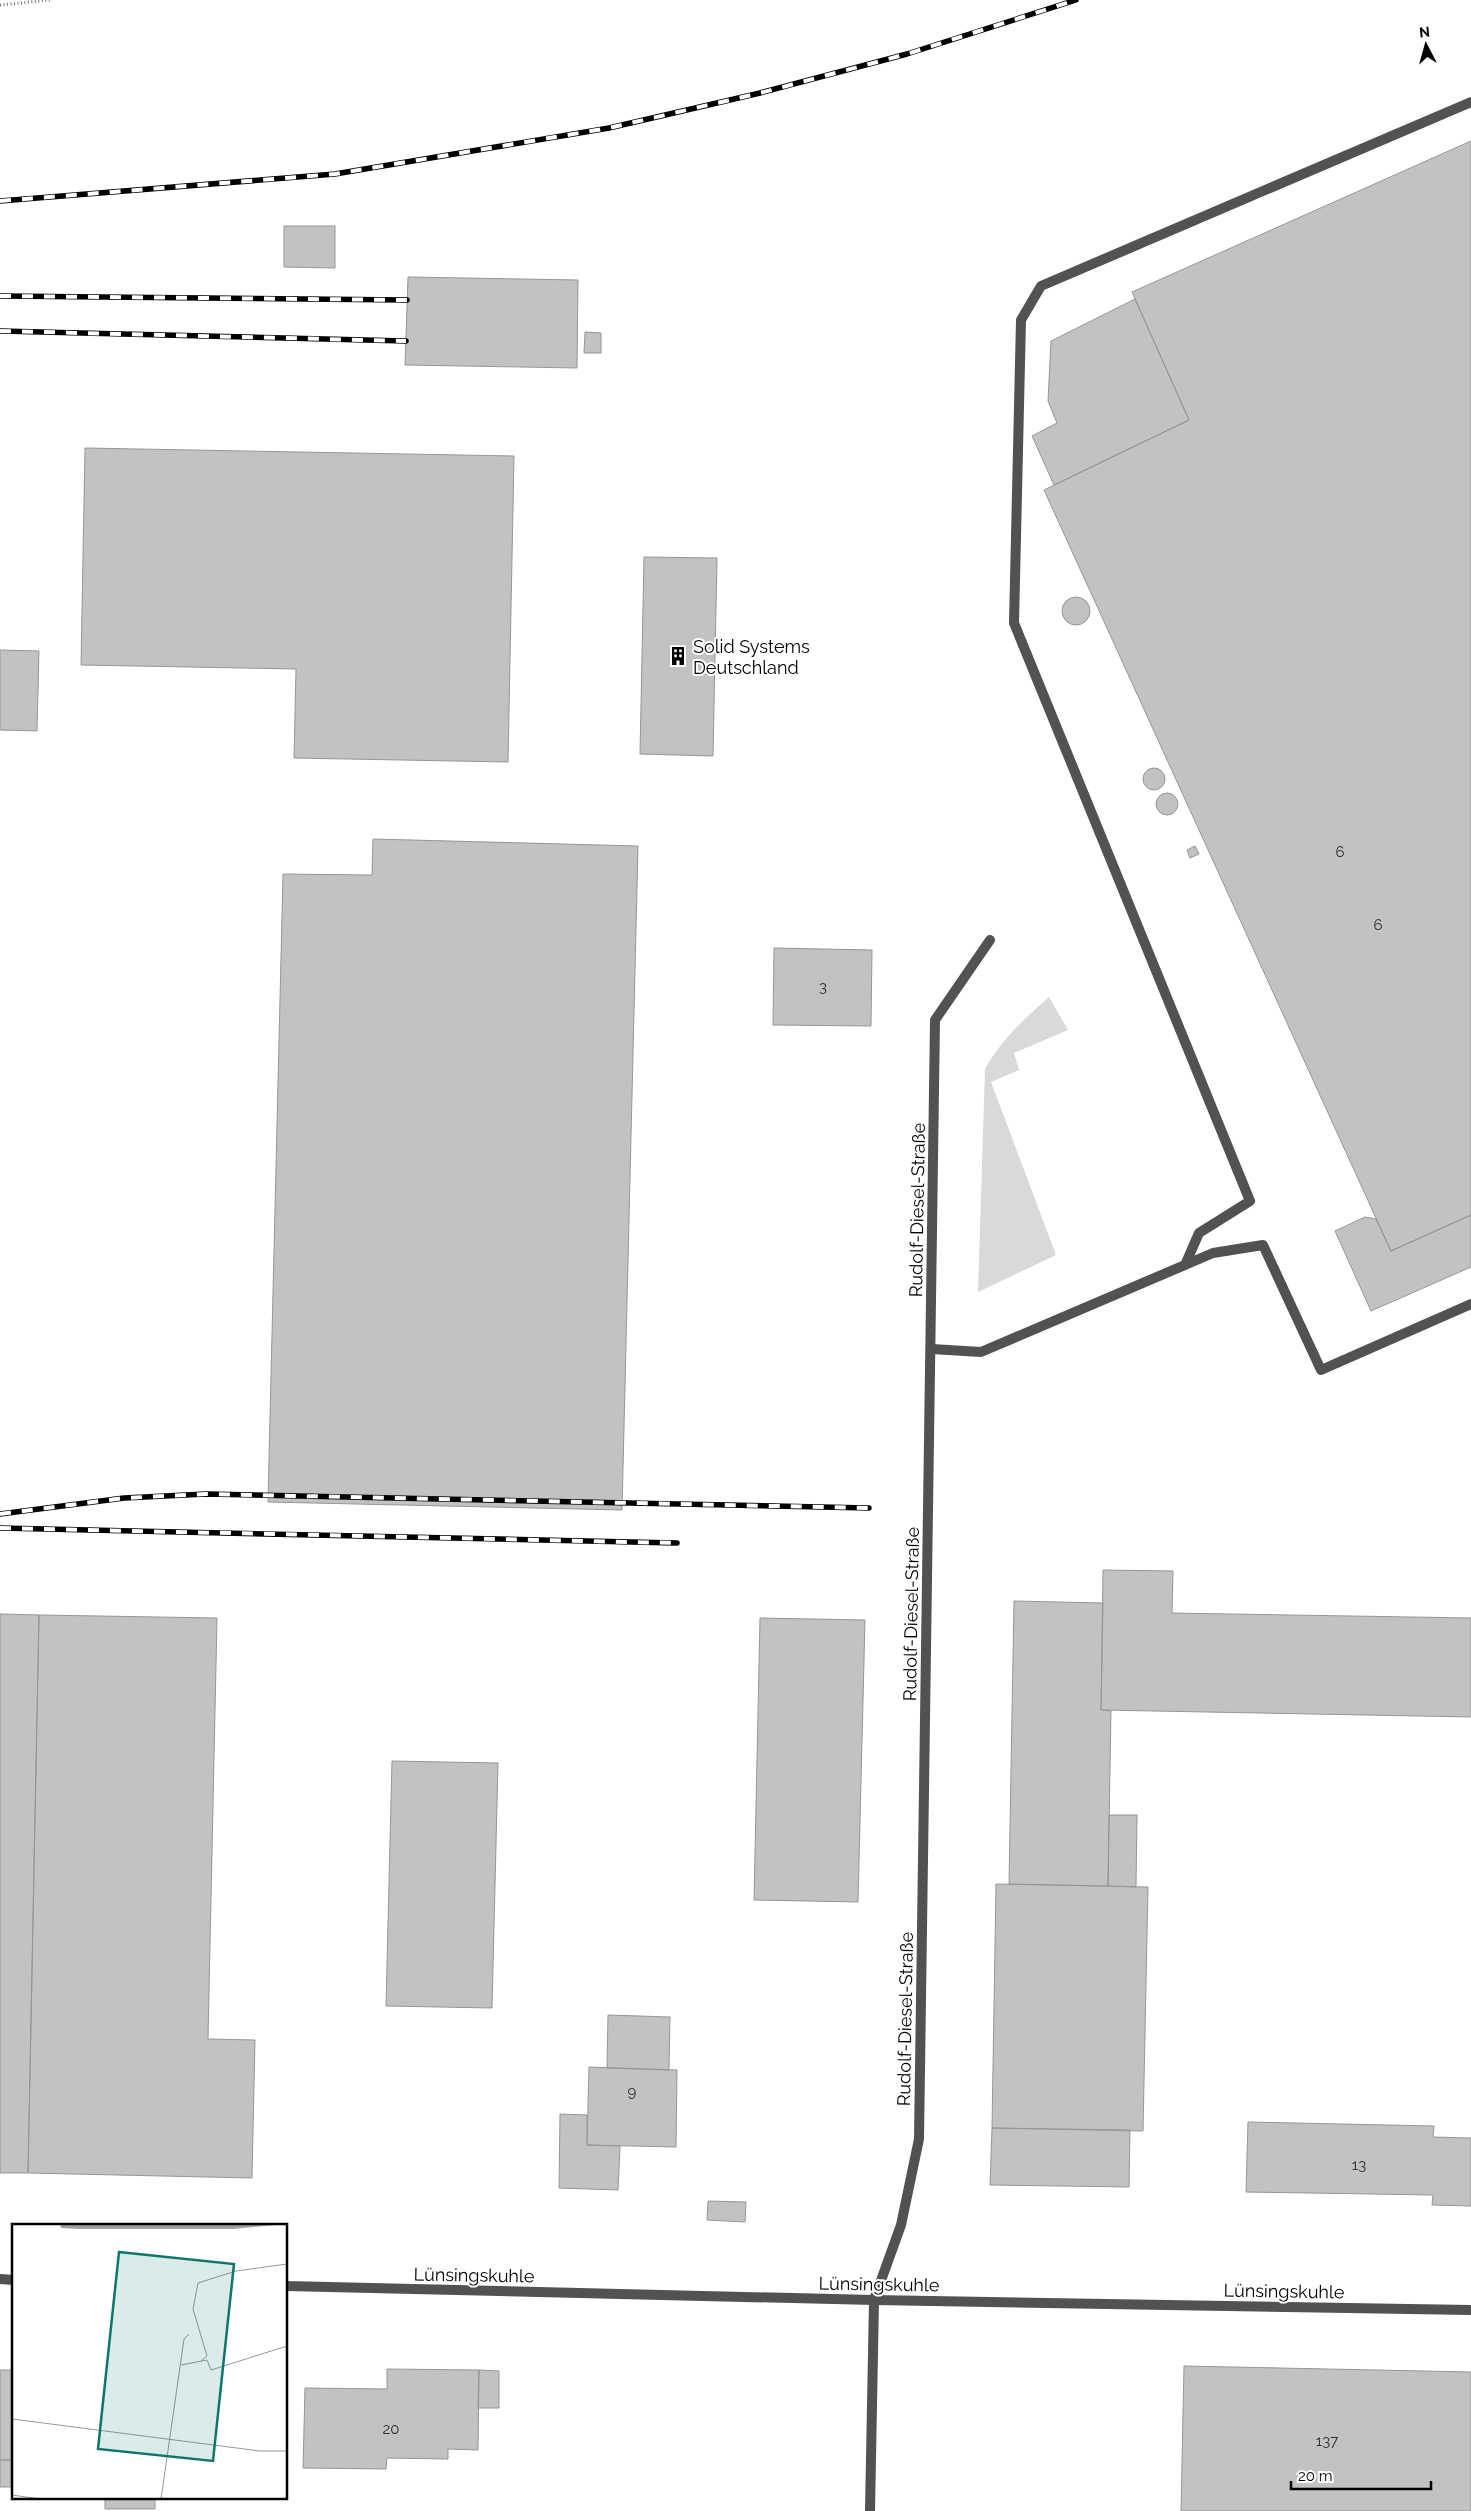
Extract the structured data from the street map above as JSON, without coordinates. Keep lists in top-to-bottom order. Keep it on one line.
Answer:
{"streets":{"street":["Rudolf-Diesel-Straße","Lünsingskuhle"]},"crossings":[["Rudolf-Diesel-Straße","Lünsingskuhle"]],"places":{"building":["Solid Systems Deutschland"]},"house_numbers":["6","6","3","9","13","20","137"],"scale_bar":"20 m","north":"top"}
